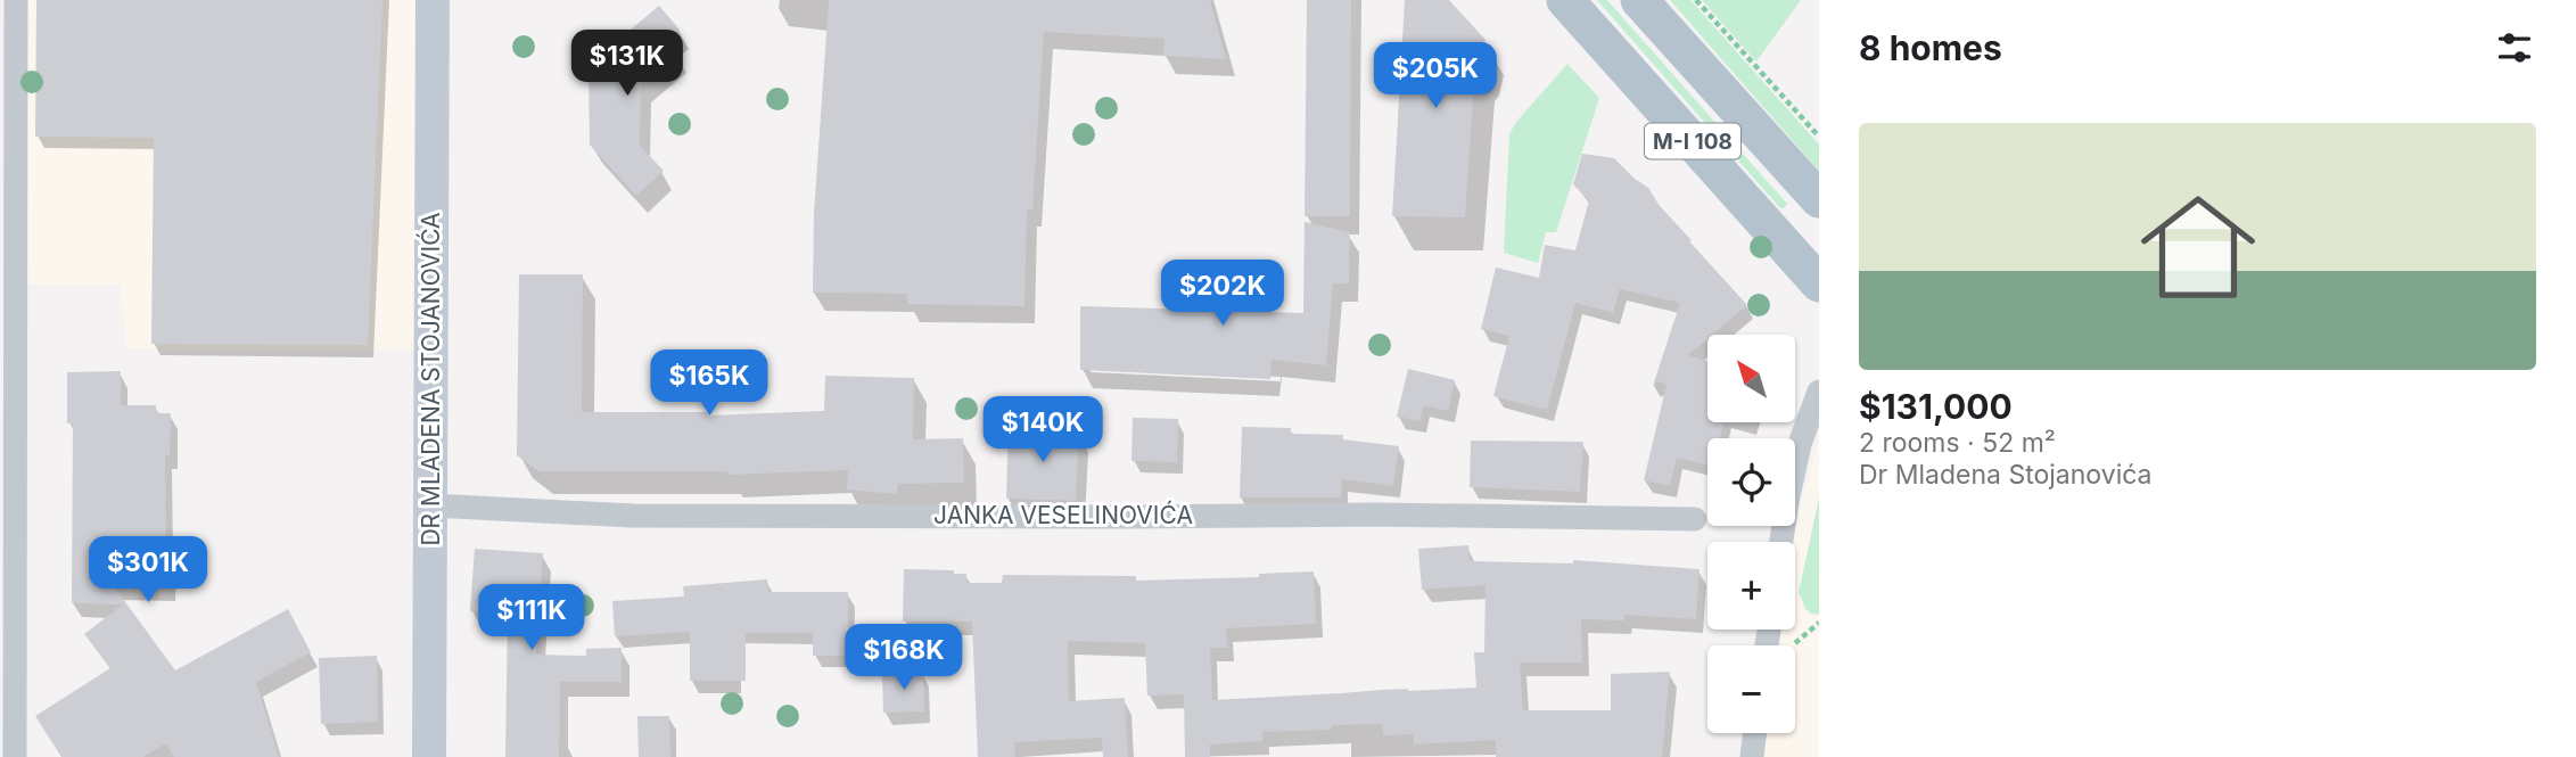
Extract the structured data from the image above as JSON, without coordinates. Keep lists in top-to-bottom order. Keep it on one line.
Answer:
{"streets":{"main road":["M-I 108","DR MLADENA STOJANOVIĆA"],"street":["JANKA VESELINOVIĆA"]},"crossings":[["DR MLADENA STOJANOVIĆA","JANKA VESELINOVIĆA"]],"north":"top left","page":{"heading":"8 homes","price":["$131K","$205K","$202K","$165K","$140K","$301K","$111K","$168K"],"list":[{"name":"$131,000","note":"2 rooms · 52 m² · Dr Mladena Stojanovića"}],"map_buttons":["+","−"]}}
